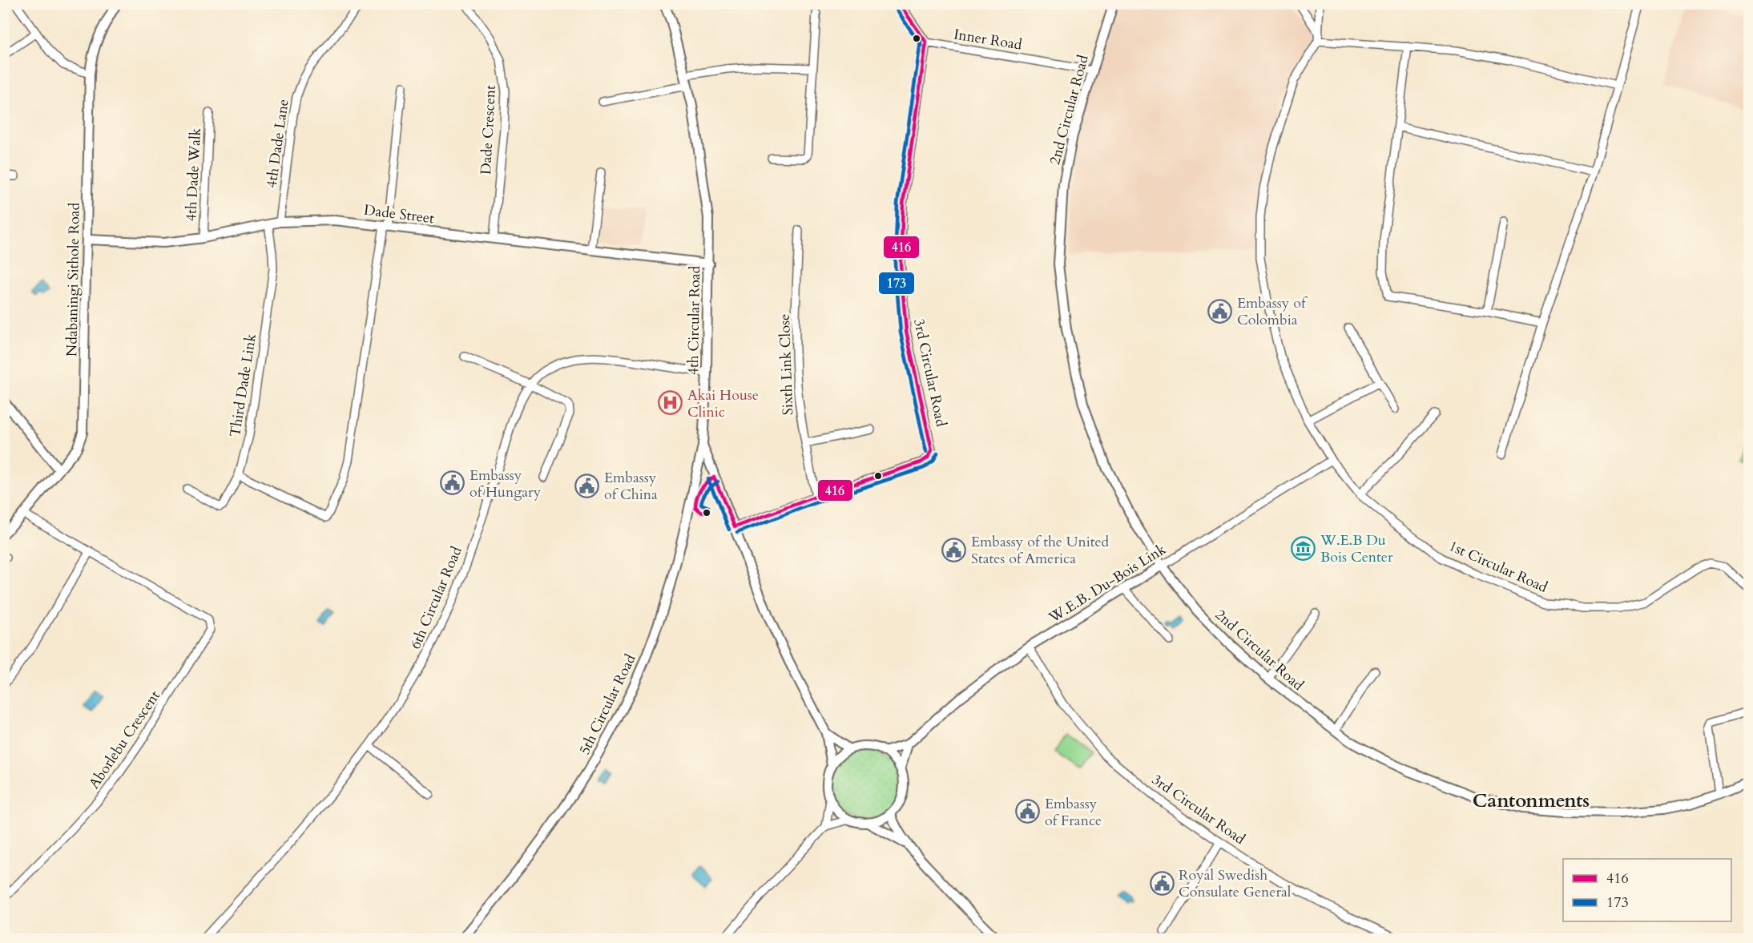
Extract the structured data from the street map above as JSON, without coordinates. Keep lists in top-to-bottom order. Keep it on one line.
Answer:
{"streets":{"street":["Inner Road","2nd Circular Road","Dade Crescent","4th Dade Lane","4th Dade Walk","Dade Street","Ndabaningi Sithole Road","4th Circular Road","Sixth Link Close","3rd Circular Road","Third Dade Link","1st Circular Road","W.E.B. Du-Bois Link","6th Circular Road","5th Circular Road","Aborlebu Crescent"]},"crossings":[["Inner Road","2nd Circular Road"],["Inner Road","3rd Circular Road"],["2nd Circular Road","W.E.B. Du-Bois Link"],["Dade Crescent","Dade Street"],["4th Dade Lane","Dade Street"],["4th Dade Walk","Dade Street"],["Dade Street","Ndabaningi Sithole Road"],["Dade Street","4th Circular Road"],["Dade Street","Third Dade Link"],["4th Circular Road","W.E.B. Du-Bois Link"],["4th Circular Road","6th Circular Road"],["4th Circular Road","5th Circular Road"],["Sixth Link Close","3rd Circular Road"],["3rd Circular Road","W.E.B. Du-Bois Link"],["1st Circular Road","W.E.B. Du-Bois Link"]],"districts":["Cantonments"],"places":{"public building":["Embassy of Colombia","Embassy of Hungary","Embassy of China","Embassy of the United States of America","Embassy of France","Royal Swedish Consulate General"],"hospital":["Akai House Clinic"],"museum":["W.E.B Du Bois Center"]},"lines":["transit line 416","transit line 173"],"legend":["416","173"]}
